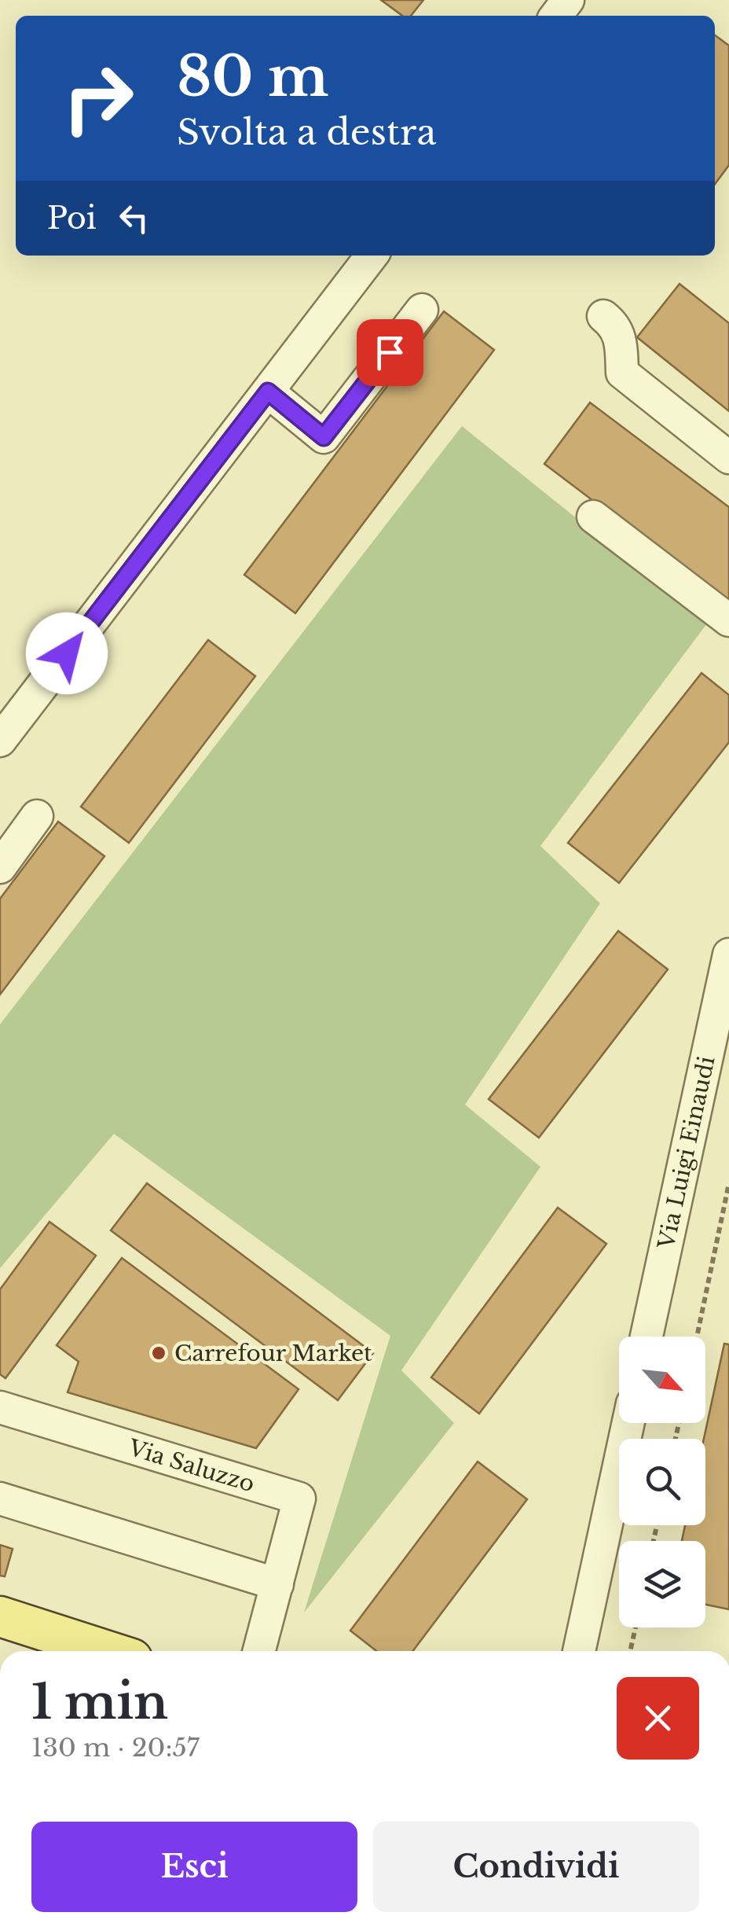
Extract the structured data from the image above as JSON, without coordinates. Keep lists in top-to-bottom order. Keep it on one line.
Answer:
{"streets":{"street":["Via Luigi Einaudi","Via Saluzzo"]},"places":["Carrefour Market"],"north":"bottom right","page":{"turn":["80 m","Svolta a destra"],"then":"Poi","heading":["1 min","130 m · 20:57"],"buttons":["Esci","Condividi"]}}
